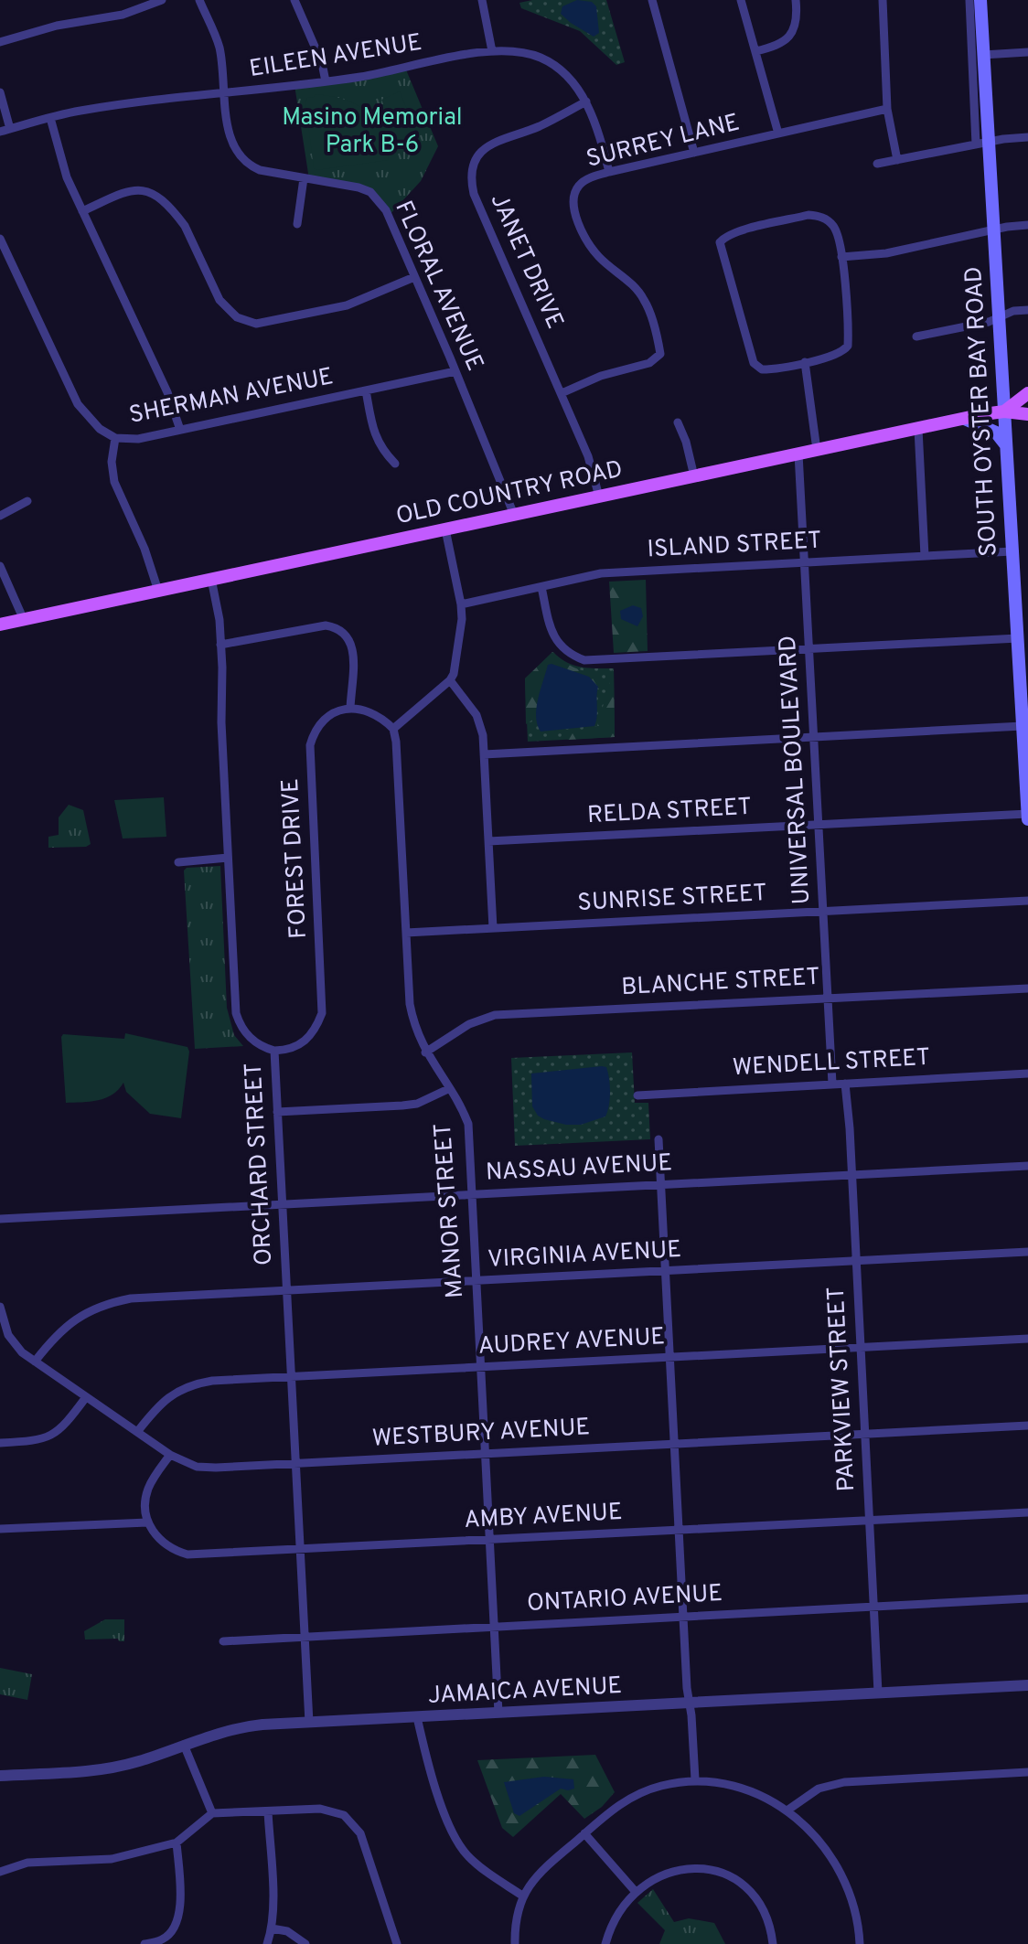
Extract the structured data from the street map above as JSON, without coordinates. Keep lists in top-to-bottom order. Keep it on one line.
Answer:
{"streets":{"main road":["SOUTH OYSTER BAY ROAD","OLD COUNTRY ROAD"],"street":["EILEEN AVENUE","SURREY LANE","JANET DRIVE","FLORAL AVENUE","SHERMAN AVENUE","ISLAND STREET","UNIVERSAL BOULEVARD","RELDA STREET","FOREST DRIVE","SUNRISE STREET","BLANCHE STREET","WENDELL STREET","ORCHARD STREET","NASSAU AVENUE","MANOR STREET","VIRGINIA AVENUE","AUDREY AVENUE","PARKVIEW STREET","WESTBURY AVENUE","AMBY AVENUE","ONTARIO AVENUE","JAMAICA AVENUE"]},"crossings":[["EILEEN AVENUE","SURREY LANE"],["EILEEN AVENUE","JANET DRIVE"],["EILEEN AVENUE","FLORAL AVENUE"],["SURREY LANE","JANET DRIVE"],["JANET DRIVE","OLD COUNTRY ROAD"],["FLORAL AVENUE","SHERMAN AVENUE"],["FLORAL AVENUE","OLD COUNTRY ROAD"],["SOUTH OYSTER BAY ROAD","OLD COUNTRY ROAD"],["SOUTH OYSTER BAY ROAD","ISLAND STREET"],["SOUTH OYSTER BAY ROAD","RELDA STREET"],["OLD COUNTRY ROAD","UNIVERSAL BOULEVARD"],["OLD COUNTRY ROAD","ORCHARD STREET"],["ISLAND STREET","UNIVERSAL BOULEVARD"],["UNIVERSAL BOULEVARD","RELDA STREET"],["UNIVERSAL BOULEVARD","SUNRISE STREET"],["UNIVERSAL BOULEVARD","BLANCHE STREET"],["UNIVERSAL BOULEVARD","WENDELL STREET"],["FOREST DRIVE","ORCHARD STREET"],["SUNRISE STREET","MANOR STREET"],["BLANCHE STREET","MANOR STREET"],["WENDELL STREET","PARKVIEW STREET"],["ORCHARD STREET","NASSAU AVENUE"],["ORCHARD STREET","VIRGINIA AVENUE"],["ORCHARD STREET","AUDREY AVENUE"],["ORCHARD STREET","WESTBURY AVENUE"],["ORCHARD STREET","AMBY AVENUE"],["ORCHARD STREET","ONTARIO AVENUE"],["ORCHARD STREET","JAMAICA AVENUE"],["NASSAU AVENUE","MANOR STREET"],["NASSAU AVENUE","PARKVIEW STREET"],["MANOR STREET","VIRGINIA AVENUE"],["MANOR STREET","AUDREY AVENUE"],["MANOR STREET","WESTBURY AVENUE"],["MANOR STREET","AMBY AVENUE"],["MANOR STREET","ONTARIO AVENUE"],["MANOR STREET","JAMAICA AVENUE"],["VIRGINIA AVENUE","PARKVIEW STREET"],["VIRGINIA AVENUE","WESTBURY AVENUE"],["AUDREY AVENUE","PARKVIEW STREET"],["AUDREY AVENUE","WESTBURY AVENUE"],["PARKVIEW STREET","WESTBURY AVENUE"],["PARKVIEW STREET","AMBY AVENUE"],["PARKVIEW STREET","ONTARIO AVENUE"],["PARKVIEW STREET","JAMAICA AVENUE"]],"parks":["Masino Memorial Park B-6"]}
